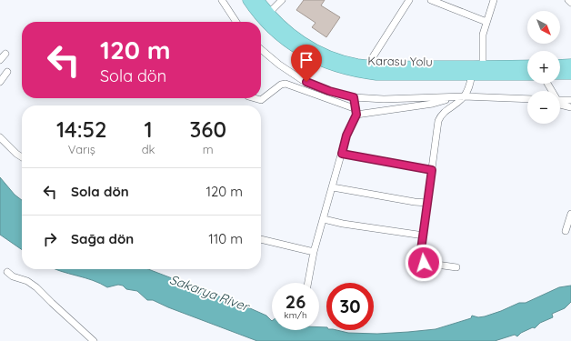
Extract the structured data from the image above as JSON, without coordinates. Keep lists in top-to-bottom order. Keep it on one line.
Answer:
{"streets":{"highway":["Karasu Yolu"]},"water":["Sakarya River"],"north":"bottom right","page":{"map_buttons":["+","−"],"turn":["120 m","Sola dön"],"eta":["14:52","Varış","1","dk","360","m"],"list":[{"name":"Sola dön","value":"120 m"},{"name":"Sağa dön","value":"110 m"}],"speed":"26 km/h","limit":"30"}}
